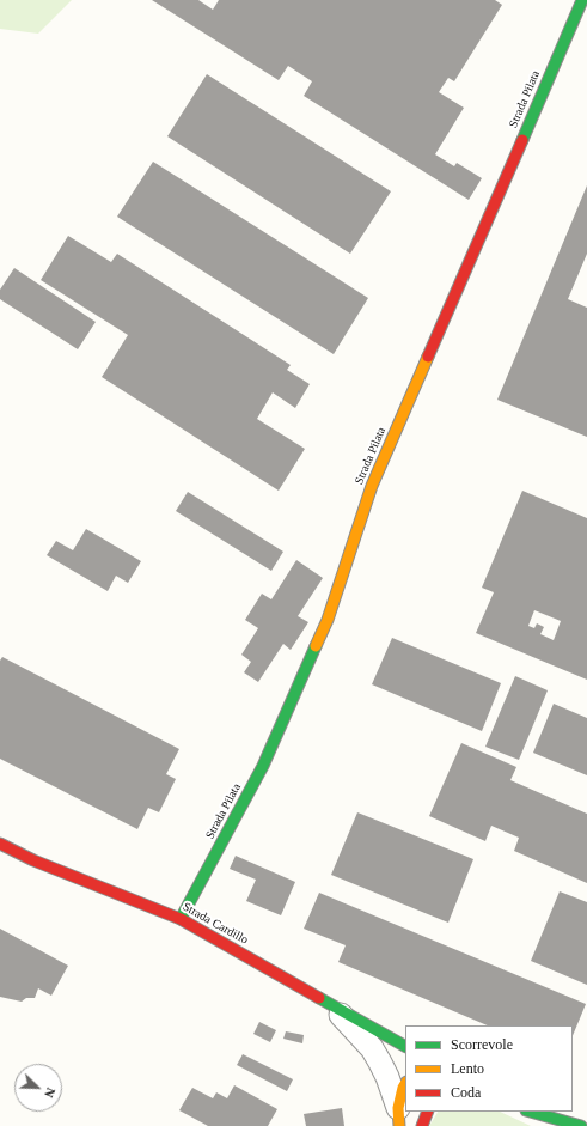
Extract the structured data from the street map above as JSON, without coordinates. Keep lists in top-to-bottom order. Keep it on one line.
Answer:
{"streets":{"street":["Strada Pilata","Strada Cardillo"]},"crossings":[["Strada Pilata","Strada Cardillo"]],"legend":["Scorrevole","Lento","Coda"],"north":"bottom right"}
